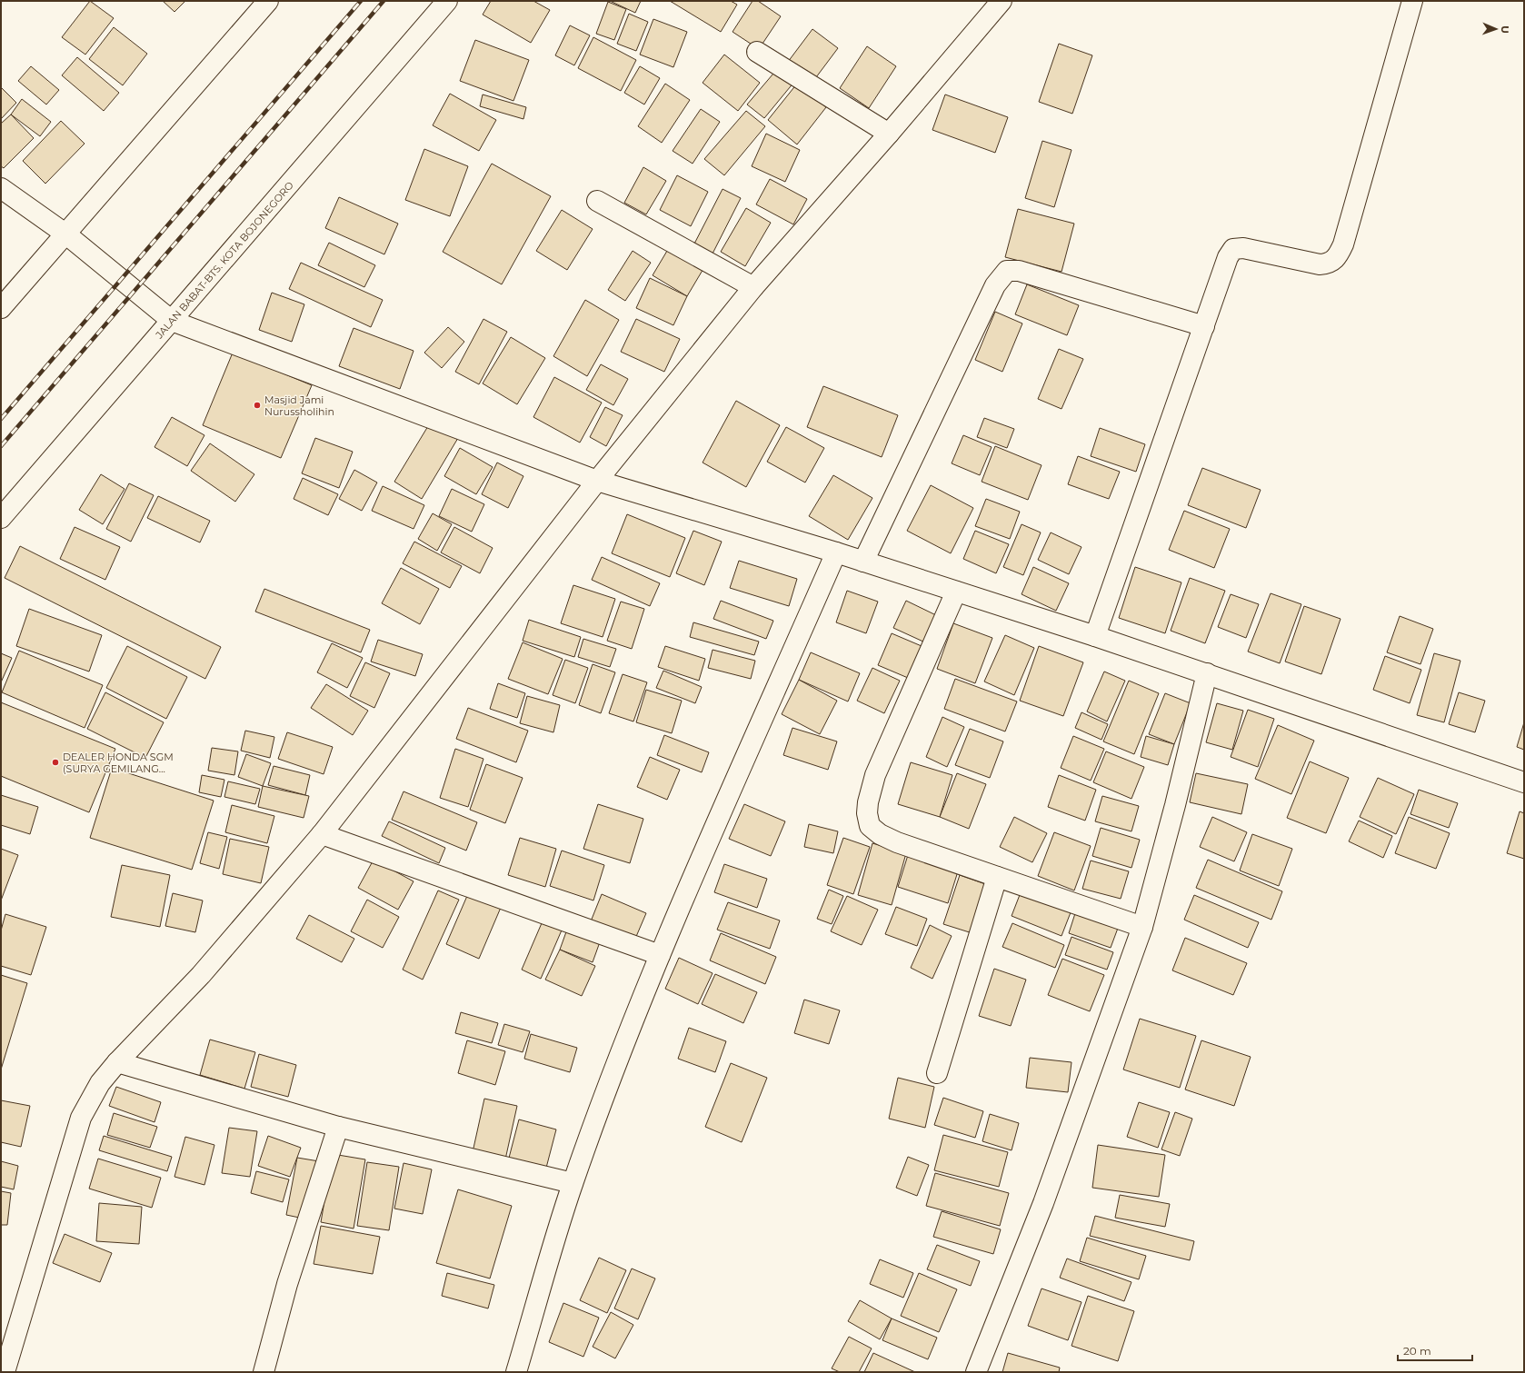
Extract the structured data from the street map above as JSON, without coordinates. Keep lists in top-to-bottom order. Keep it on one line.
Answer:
{"streets":{"main road":["JALAN BABAT-BTS. KOTA BOJONEGORO"]},"places":["Masjid Jami Nurussholihin","DEALER HONDA SGM (SURYA GEMILANG…"],"scale_bar":"20 m","north":"right"}
